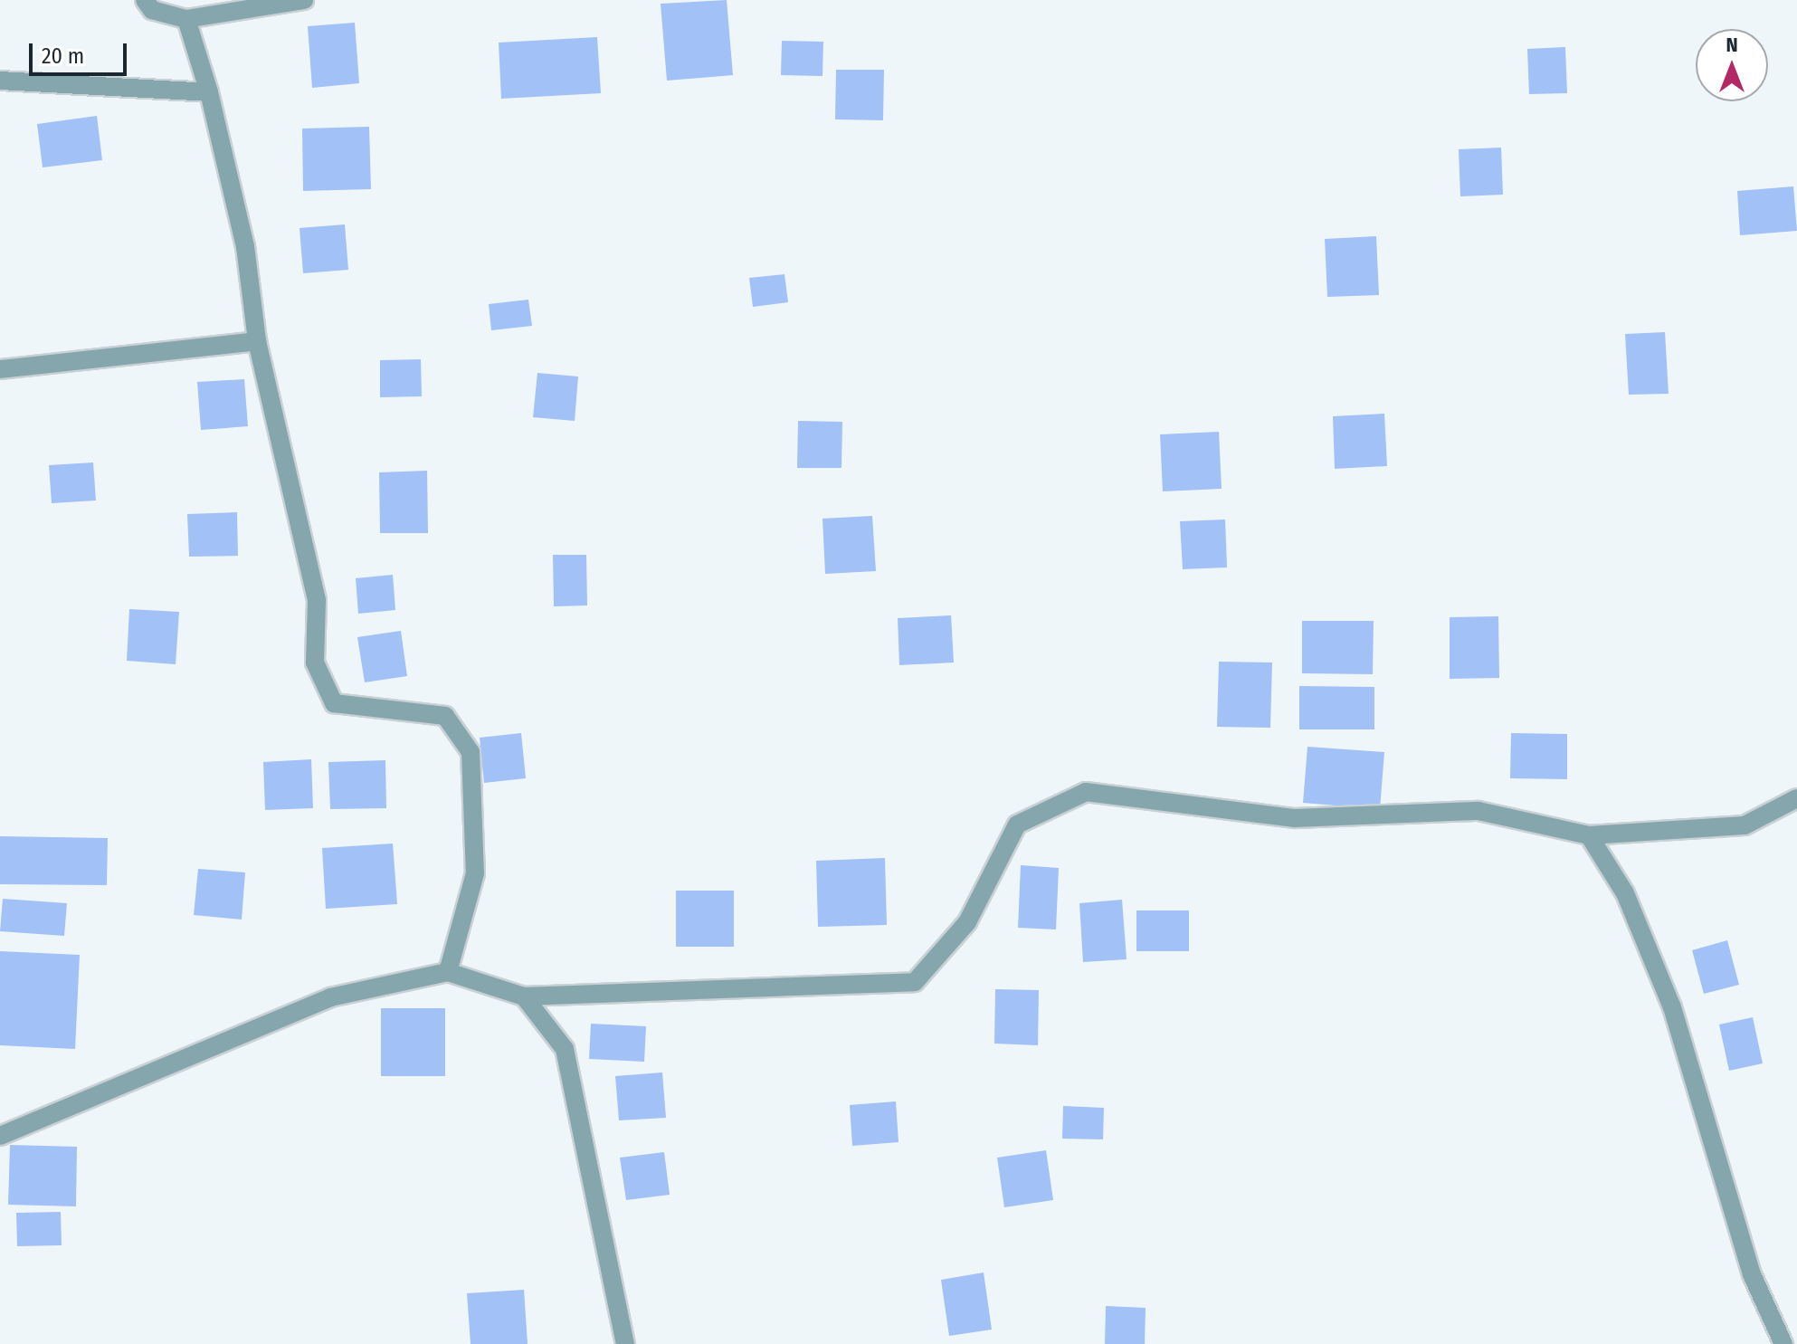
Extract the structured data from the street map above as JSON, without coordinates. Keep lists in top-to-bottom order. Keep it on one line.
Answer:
{"scale_bar":"20 m","north":"top"}
